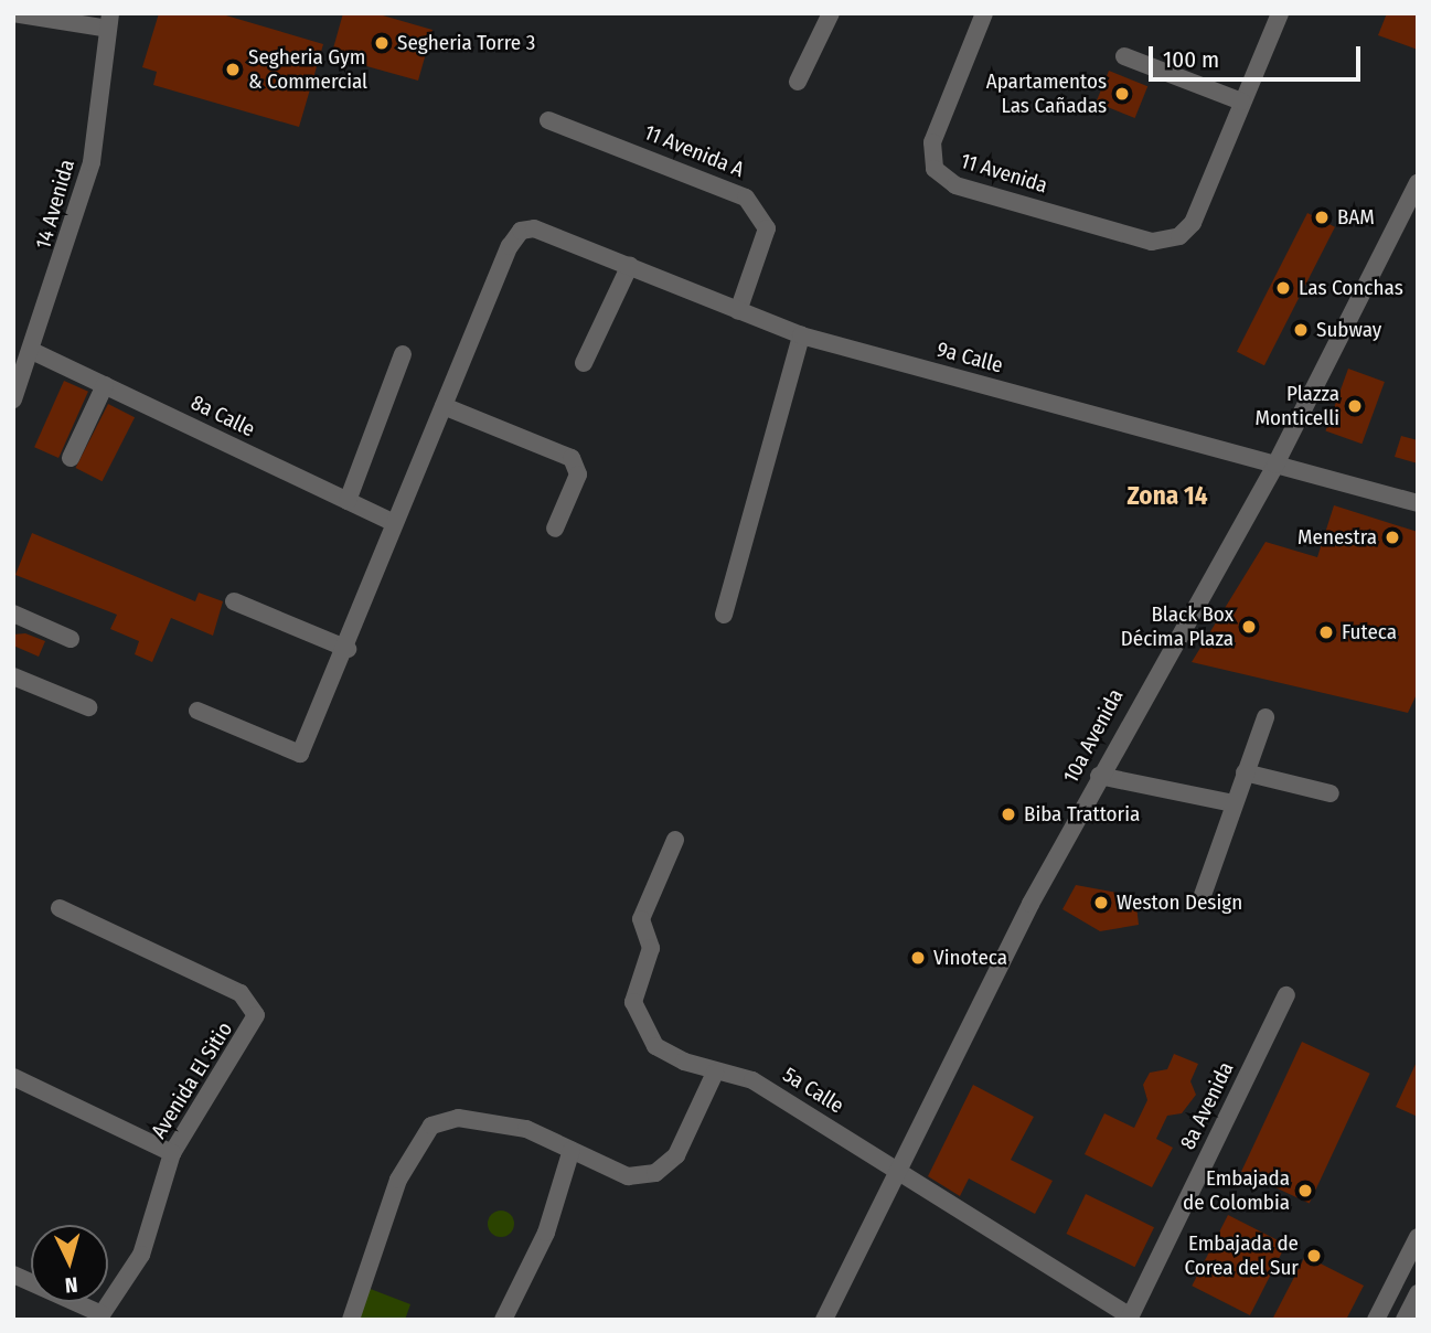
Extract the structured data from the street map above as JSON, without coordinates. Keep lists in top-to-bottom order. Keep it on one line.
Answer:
{"streets":{"street":["11 Avenida A","11 Avenida","14 Avenida","9a Calle","8a Calle","10a Avenida","Avenida El Sitio","5a Calle","8a Avenida"]},"crossings":[["11 Avenida A","9a Calle"],["14 Avenida","8a Calle"],["9a Calle","10a Avenida"],["10a Avenida","5a Calle"],["5a Calle","8a Avenida"]],"districts":["Zona 14"],"places":["Segheria Torre 3","Segheria Gym & Commercial","Apartamentos Las Cañadas","BAM","Las Conchas","Subway","Plazza Monticelli","Menestra","Black Box Décima Plaza","Futeca","Biba Trattoria","Weston Design","Vinoteca","Embajada de Colombia","Embajada de Corea del Sur"],"scale_bar":"100 m","north":"bottom"}
